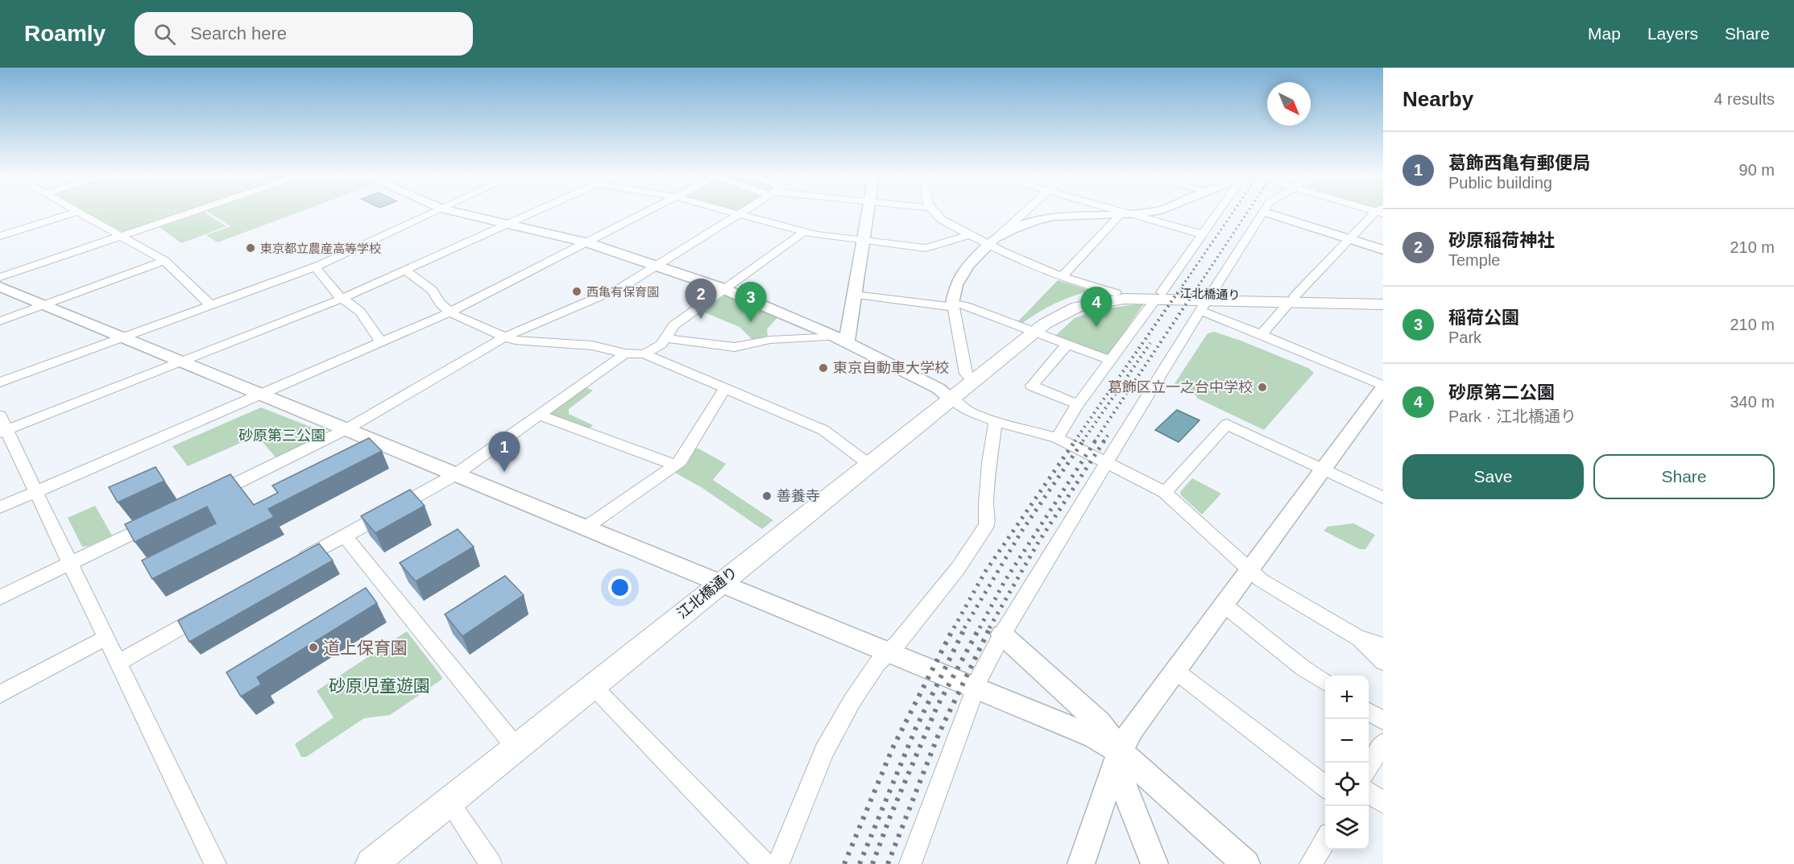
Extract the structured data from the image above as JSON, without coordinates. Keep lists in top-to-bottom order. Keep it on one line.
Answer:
{"streets":{"main road":["江北橋通り"]},"parks":["砂原第三公園","砂原児童遊園"],"places":["東京都立農産高等学校","西亀有保育園","東京自動車大学校","葛飾区立一之台中学校","善養寺","道上保育園"],"north":"bottom right","page":{"header":"Roamly","search":"Search here","nav":["Map","Layers","Share"],"heading":["Nearby","4 results"],"list":[{"mark":"1","name":"葛飾西亀有郵便局","note":"Public building","value":"90 m"},{"mark":"2","name":"砂原稲荷神社","note":"Temple","value":"210 m"},{"mark":"3","name":"稲荷公園","note":"Park","value":"210 m"},{"mark":"4","name":"砂原第二公園","note":"Park · 江北橋通り","value":"340 m"}],"pins":["2","3","4","1"],"buttons":["Save","Share"],"map_buttons":["+","−"]}}
